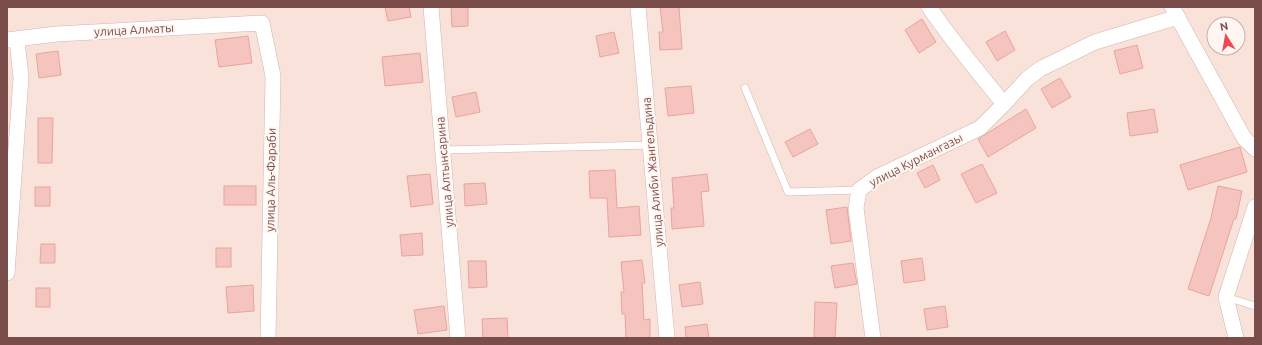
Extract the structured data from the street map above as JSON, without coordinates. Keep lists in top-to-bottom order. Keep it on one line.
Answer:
{"streets":{"street":["улица Алматы","улица Курмангазы","улица Алтынсарина","улица Алиби Жангельдина","улица Аль-Фараби"]},"crossings":[["улица Алматы","улица Аль-Фараби"]],"north":"top"}
